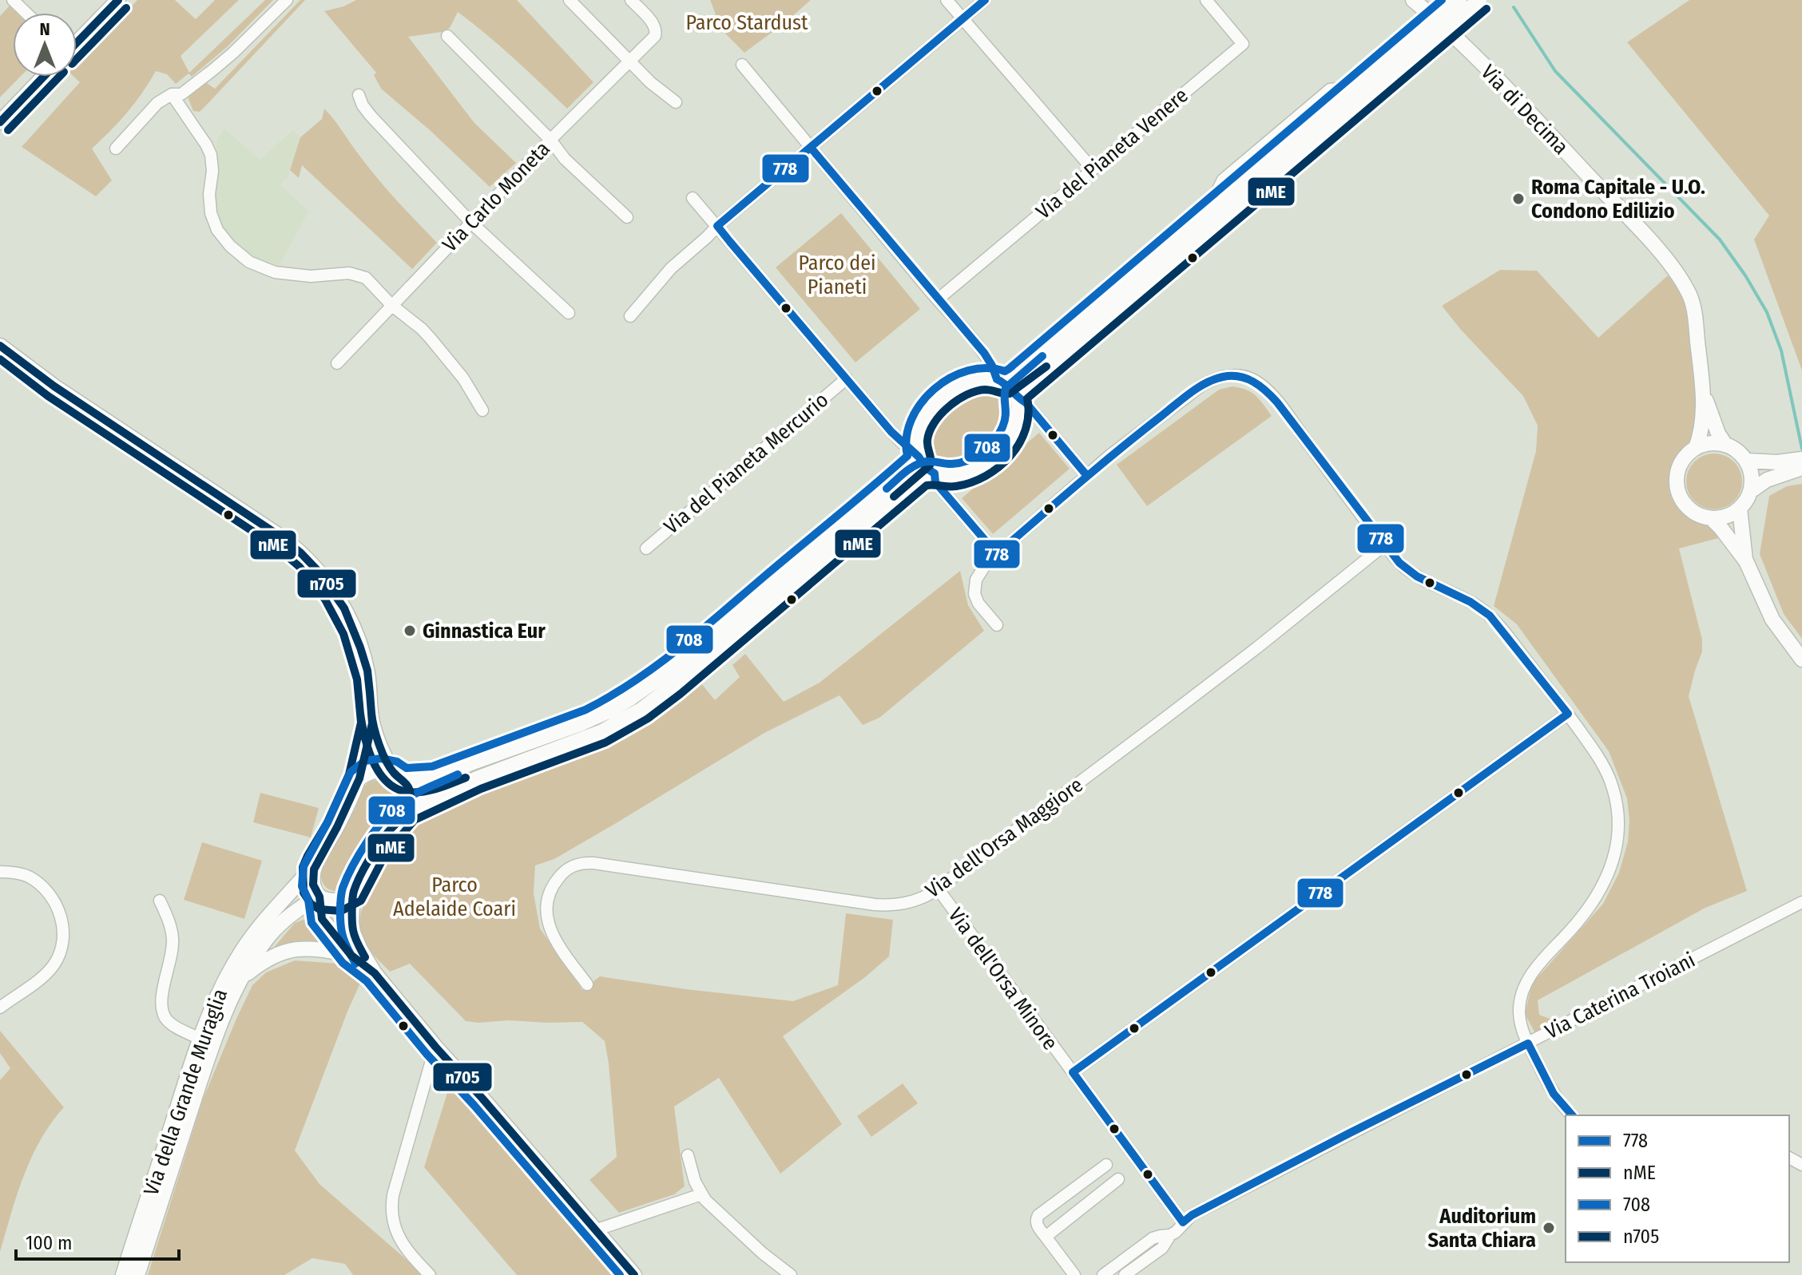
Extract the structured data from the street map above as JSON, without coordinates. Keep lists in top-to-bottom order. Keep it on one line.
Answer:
{"streets":{"street":["Via di Decima","Via del Pianeta Venere","Via Carlo Moneta","Via del Pianeta Mercurio","Via dell'Orsa Maggiore","Via dell'Orsa Minore","Via Caterina Troiani","Via della Grande Muraglia"]},"crossings":[["Via dell'Orsa Maggiore","Via dell'Orsa Minore"],["Via dell'Orsa Minore","Via Caterina Troiani"]],"parks":["Parco Stardust","Parco dei Pianeti","Parco Adelaide Coari"],"places":["Roma Capitale - U.O. Condono Edilizio","Ginnastica Eur","Auditorium Santa Chiara"],"lines":["transit line 778","transit line 708","transit line n705","transit line nME"],"legend":["778","nME","708","n705"],"scale_bar":"100 m","north":"top"}
